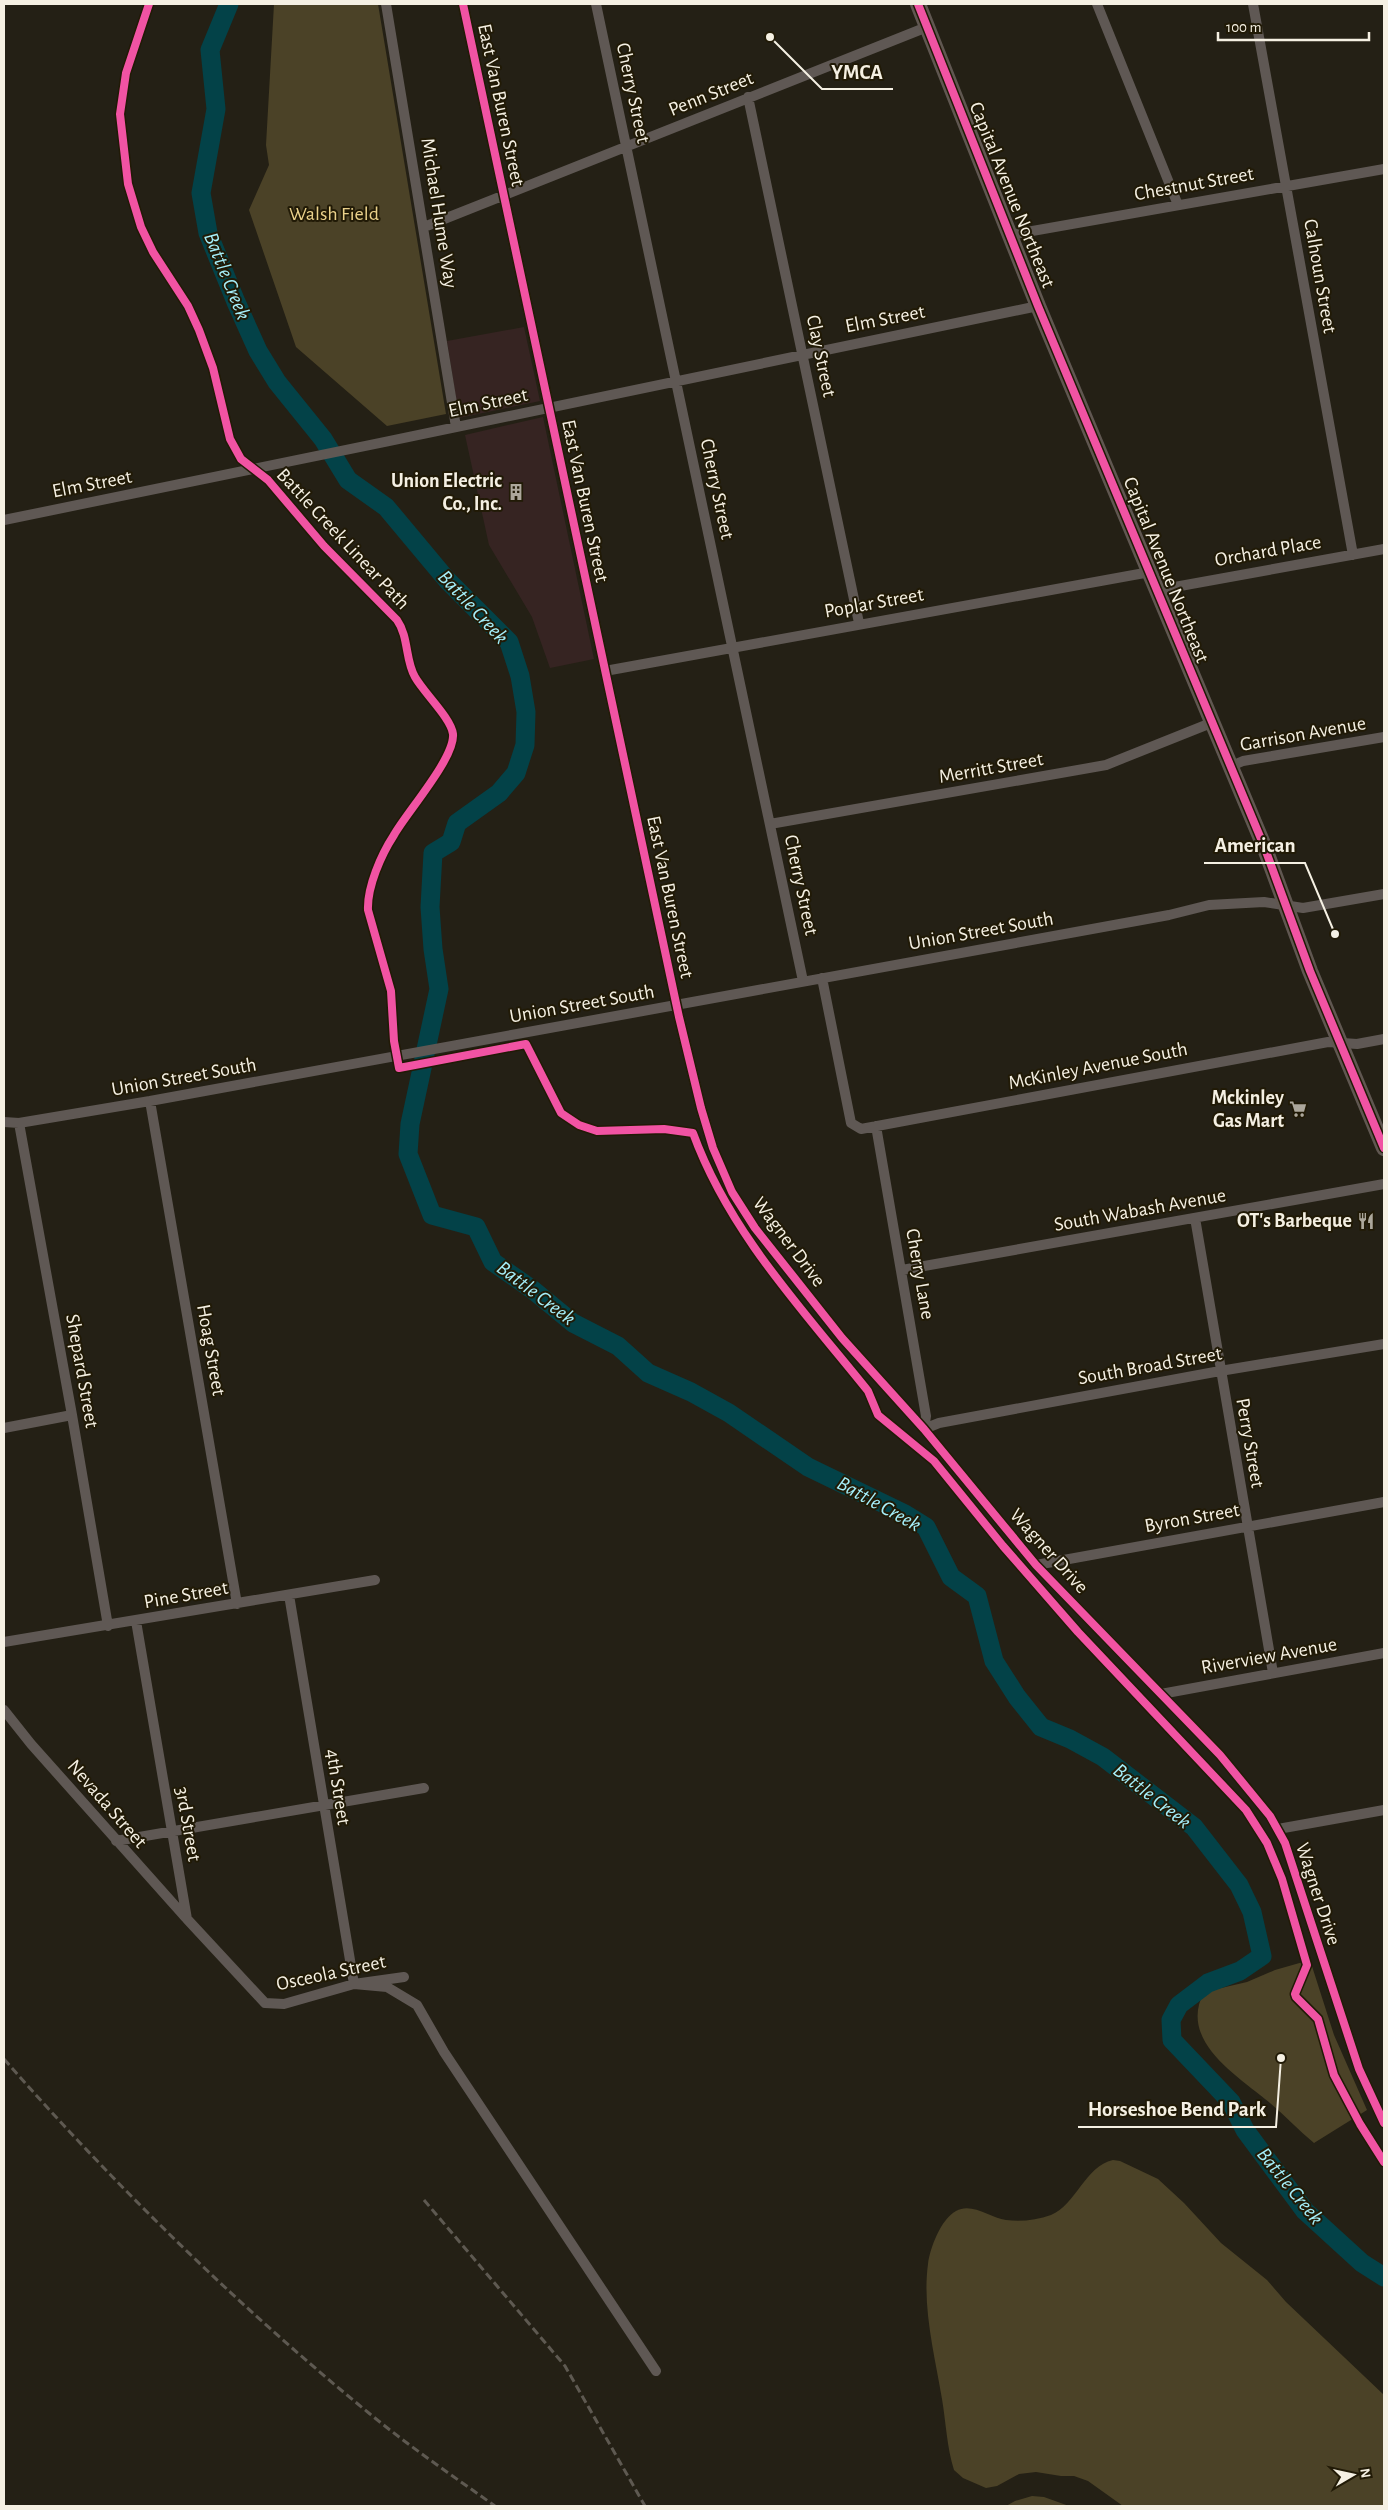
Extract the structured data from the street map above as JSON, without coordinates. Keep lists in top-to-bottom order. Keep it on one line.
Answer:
{"streets":{"main road":["Capital Avenue Northeast"],"street":["Cherry Street","Penn Street","East Van Buren Street","Chestnut Street","Michael Hume Way","Calhoun Street","Elm Street","Clay Street","Orchard Place","Poplar Street","Garrison Avenue","Merritt Street","Union Street South","McKinley Avenue South","South Wabash Avenue","Wagner Drive","Cherry Lane","Hoag Street","South Broad Street","Shepard Street","Perry Street","Byron Street","Pine Street","Riverview Avenue","4th Street","Nevada Street","3rd Street","Osceola Street"],"cycle path":["Battle Creek Linear Path"]},"crossings":[["Cherry Street","Penn Street"],["Cherry Street","Elm Street"],["Cherry Street","Poplar Street"],["Cherry Street","Merritt Street"],["Cherry Street","Union Street South"],["Penn Street","East Van Buren Street"],["Penn Street","Capital Avenue Northeast"],["Penn Street","Michael Hume Way"],["Penn Street","Clay Street"],["East Van Buren Street","Elm Street"],["East Van Buren Street","Poplar Street"],["East Van Buren Street","Union Street South"],["East Van Buren Street","Wagner Drive"],["Chestnut Street","Capital Avenue Northeast"],["Chestnut Street","Calhoun Street"],["Capital Avenue Northeast","Elm Street"],["Capital Avenue Northeast","Orchard Place"],["Capital Avenue Northeast","Poplar Street"],["Capital Avenue Northeast","Garrison Avenue"],["Capital Avenue Northeast","Merritt Street"],["Capital Avenue Northeast","Union Street South"],["Capital Avenue Northeast","McKinley Avenue South"],["Michael Hume Way","Elm Street"],["Calhoun Street","Orchard Place"],["Elm Street","Clay Street"],["Clay Street","Poplar Street"],["Union Street South","McKinley Avenue South"],["Union Street South","Wagner Drive"],["Union Street South","Hoag Street"],["Union Street South","Shepard Street"],["McKinley Avenue South","Cherry Lane"],["South Wabash Avenue","Cherry Lane"],["South Wabash Avenue","Perry Street"],["Wagner Drive","Cherry Lane"],["Wagner Drive","South Broad Street"],["Wagner Drive","Byron Street"],["Wagner Drive","Riverview Avenue"],["Cherry Lane","South Broad Street"],["Hoag Street","Pine Street"],["South Broad Street","Perry Street"],["Shepard Street","Pine Street"],["Perry Street","Byron Street"],["Perry Street","Riverview Avenue"],["Pine Street","4th Street"],["Pine Street","3rd Street"],["4th Street","Osceola Street"],["Nevada Street","3rd Street"],["Nevada Street","Osceola Street"],["3rd Street","Osceola Street"]],"water":["Battle Creek"],"parks":["Walsh Field"],"places":{"other":["YMCA","American","Horseshoe Bend Park"],"building":["Union Electric Co., Inc."],"supermarket":["Mckinley Gas Mart"],"restaurant":["OT's Barbeque"]},"scale_bar":"100 m","north":"right"}
